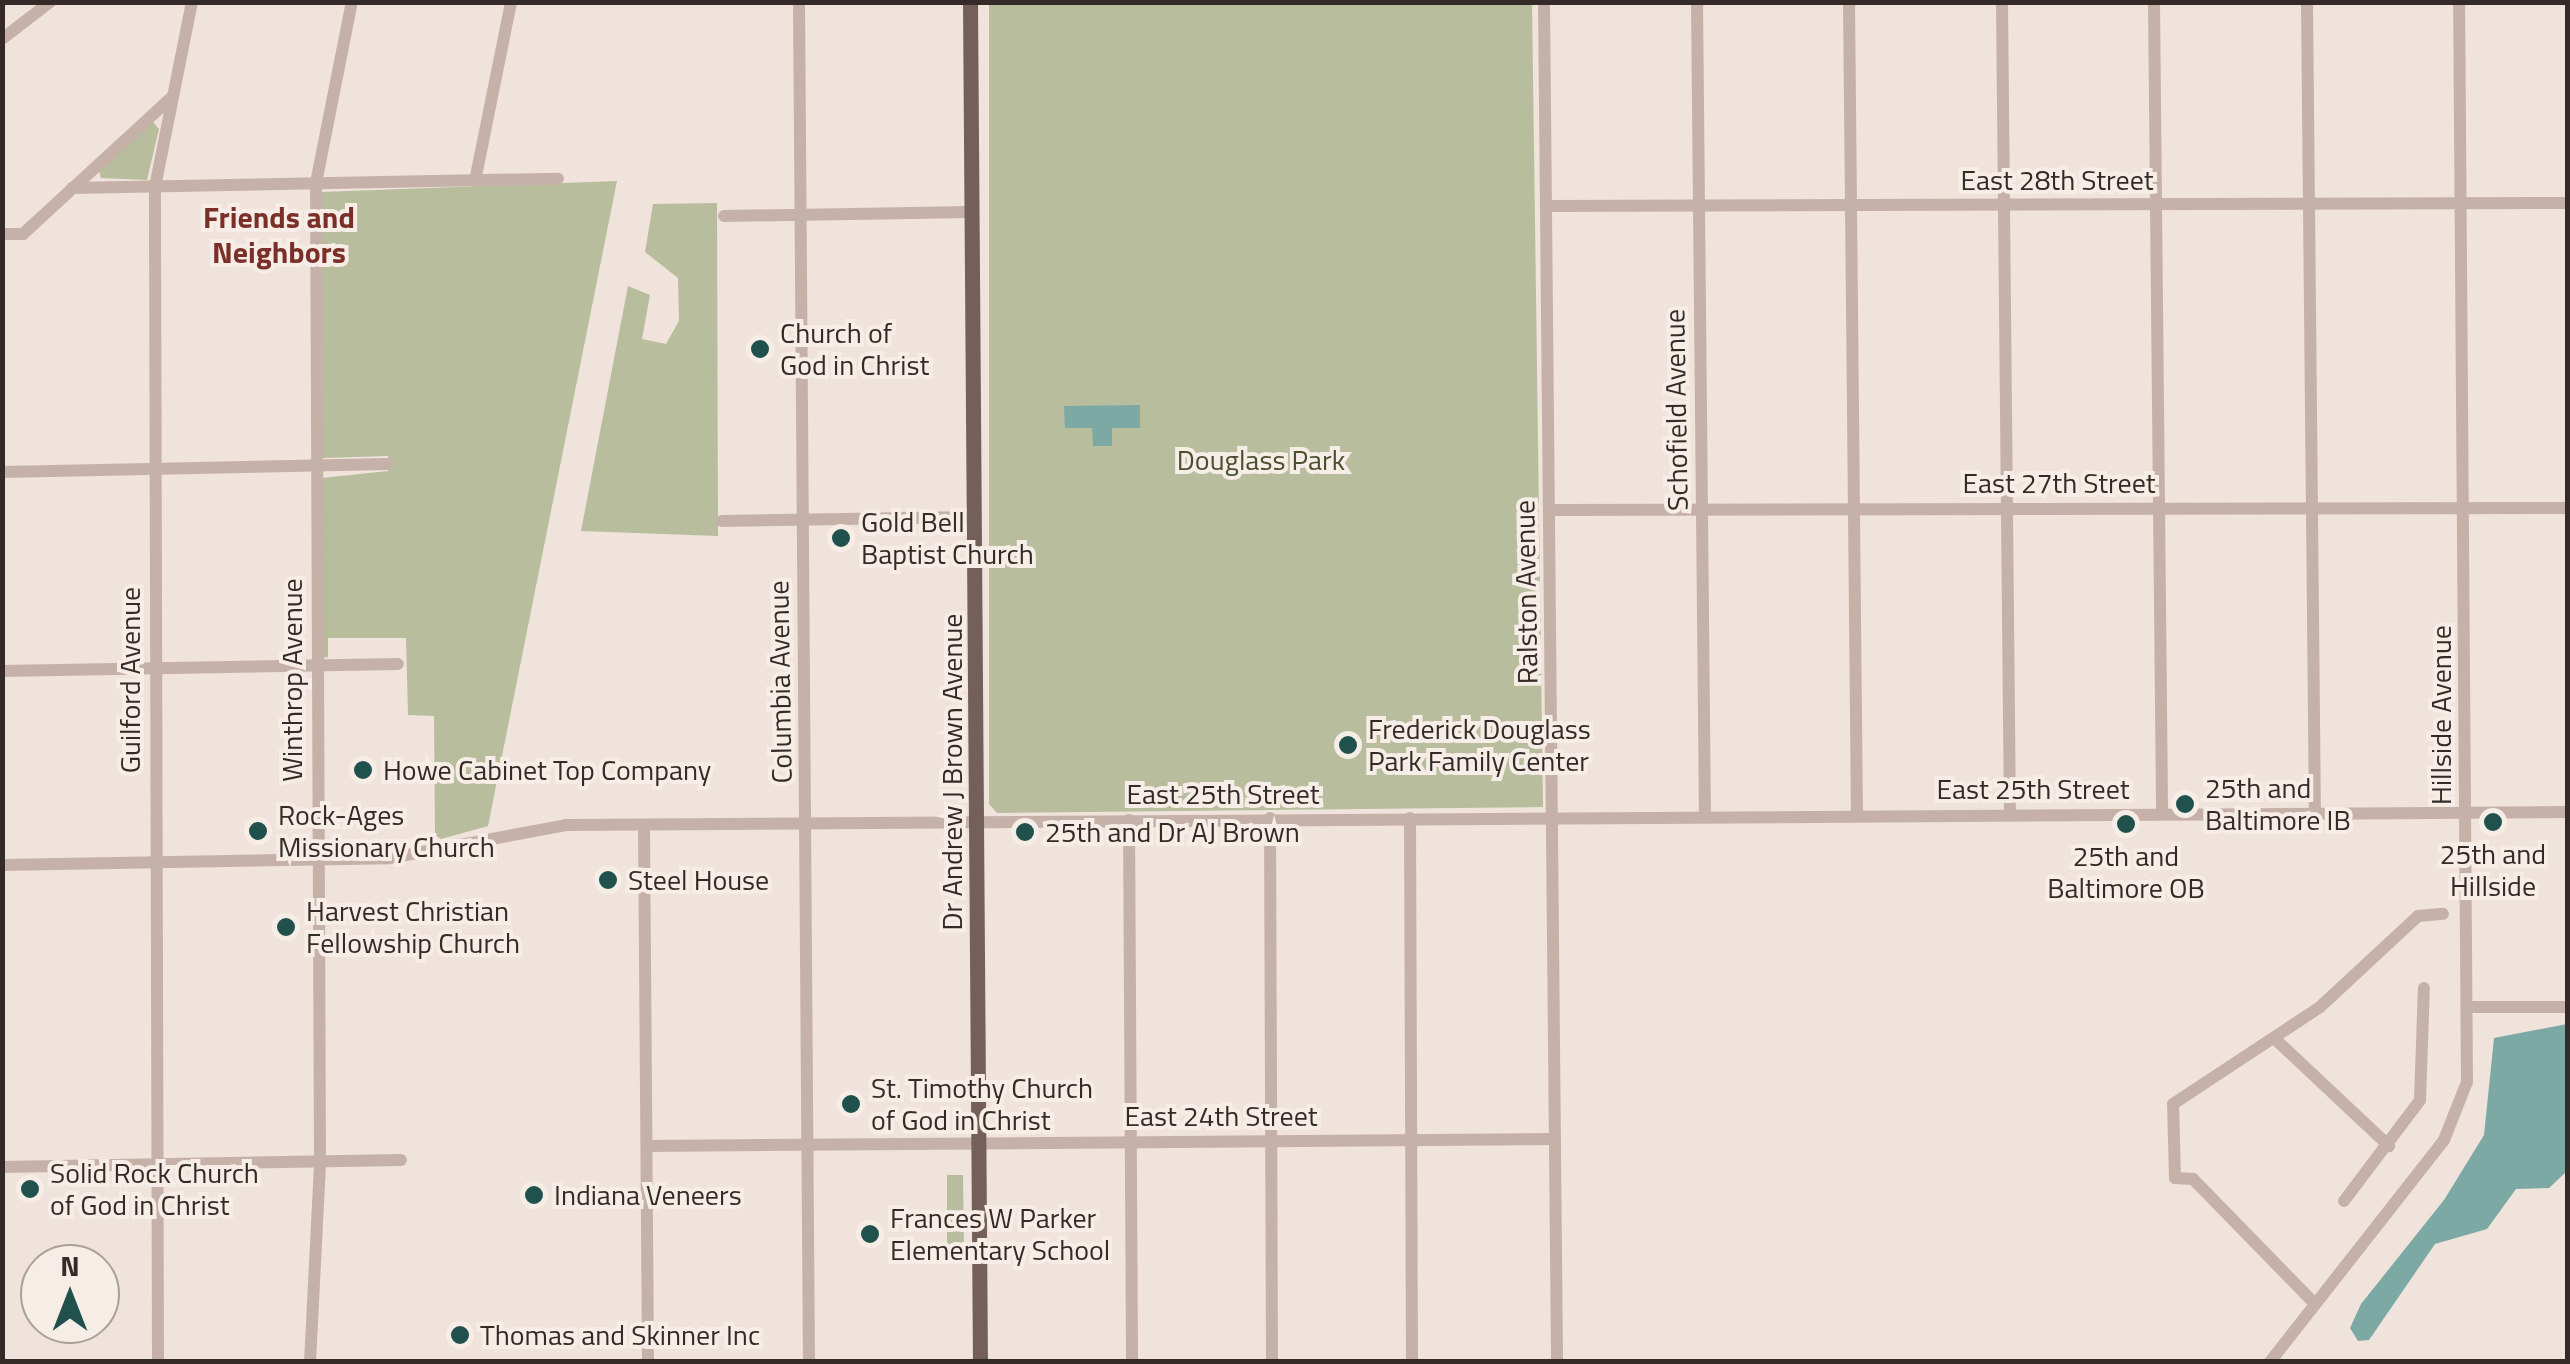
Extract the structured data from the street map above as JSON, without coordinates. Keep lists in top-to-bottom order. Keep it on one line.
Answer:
{"streets":{"main road":["Dr Andrew J Brown Avenue"],"street":["East 28th Street","Schofield Avenue","East 27th Street","Ralston Avenue","Guilford Avenue","Winthrop Avenue","Columbia Avenue","Hillside Avenue","East 25th Street","East 24th Street"]},"crossings":[["East 28th Street","Schofield Avenue"],["East 28th Street","Ralston Avenue"],["East 28th Street","Hillside Avenue"],["Schofield Avenue","East 27th Street"],["Schofield Avenue","East 25th Street"],["East 27th Street","Ralston Avenue"],["East 27th Street","Hillside Avenue"],["Ralston Avenue","East 25th Street"],["Ralston Avenue","East 24th Street"],["Guilford Avenue","East 25th Street"],["Winthrop Avenue","East 25th Street"],["Columbia Avenue","East 25th Street"],["Columbia Avenue","East 24th Street"],["Hillside Avenue","East 25th Street"],["Dr Andrew J Brown Avenue","East 25th Street"],["Dr Andrew J Brown Avenue","East 24th Street"]],"districts":["Friends and Neighbors"],"parks":["Douglass Park"],"places":["Church of God in Christ","Gold Bell Baptist Church","Frederick Douglass Park Family Center","Howe Cabinet Top Company","25th and Baltimore IB","25th and Hillside","25th and Baltimore OB","Rock-Ages Missionary Church","25th and Dr AJ Brown","Steel House","Harvest Christian Fellowship Church","St. Timothy Church of God in Christ","Solid Rock Church of God in Christ","Indiana Veneers","Frances W Parker Elementary School","Thomas and Skinner Inc"],"north":"top"}
